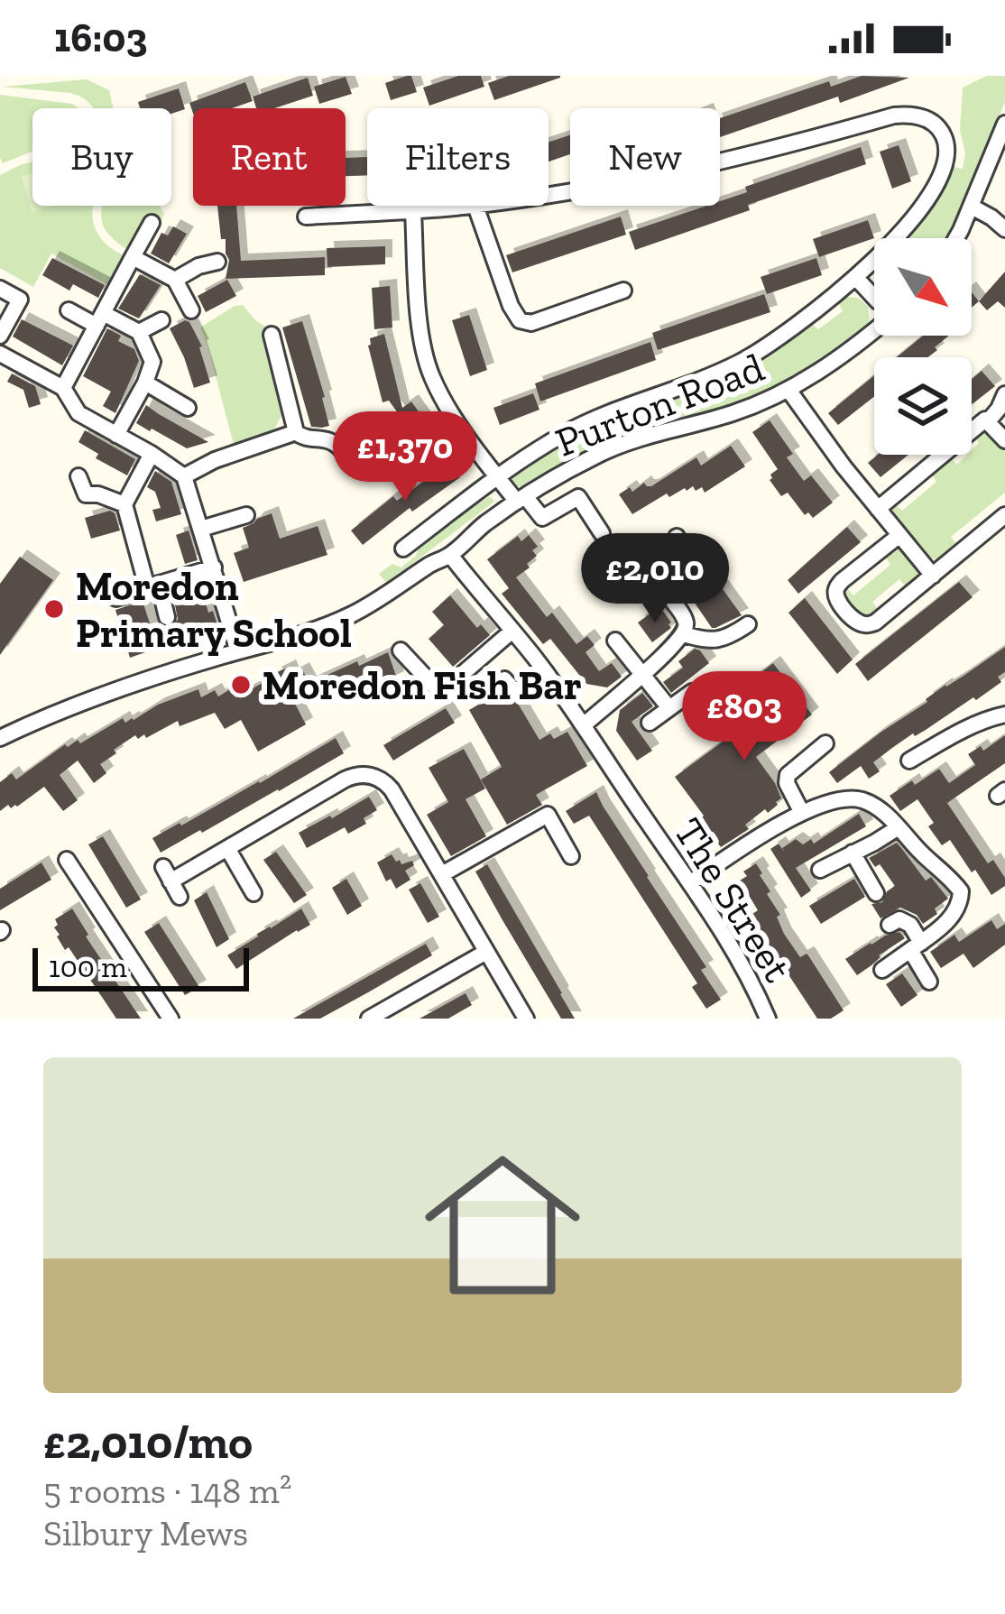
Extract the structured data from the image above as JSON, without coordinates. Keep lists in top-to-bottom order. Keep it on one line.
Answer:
{"streets":{"street":["Purton Road","The Street"]},"crossings":[["Purton Road","The Street"]],"places":["Moredon Primary School","Moredon Fish Bar"],"scale_bar":"100 m","north":"bottom right","page":{"status":"16:03","chip":["Buy","Rent","Filters","New"],"price":["£1,370","£2,010","£803"],"scale":"100 m","list":[{"name":"£2,010/mo","note":"5 rooms · 148 m² · Silbury Mews"}]}}
